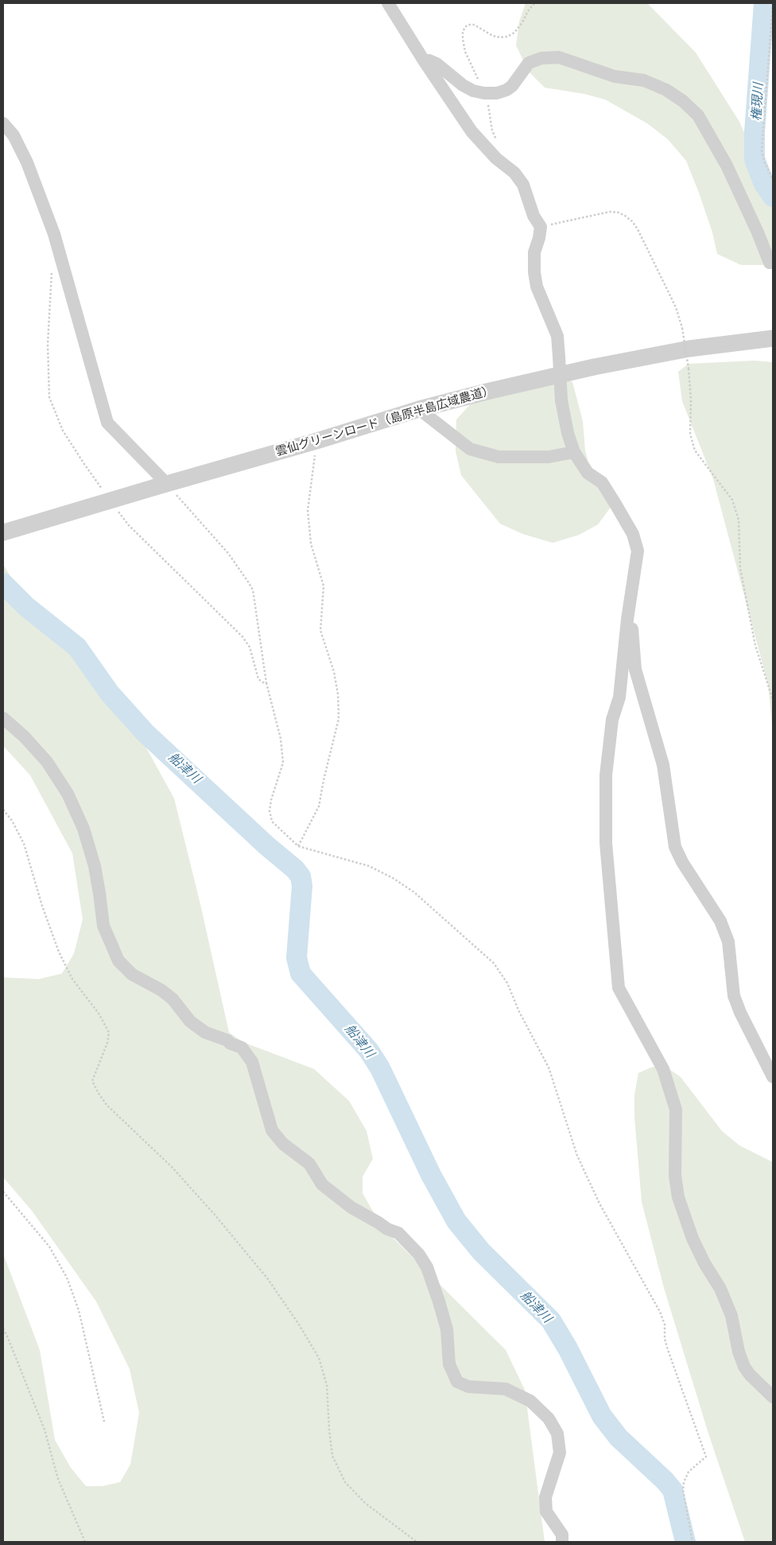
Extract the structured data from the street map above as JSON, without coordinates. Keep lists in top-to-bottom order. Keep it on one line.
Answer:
{"streets":{"street":["雲仙グリーンロード（島原半島広域農道）"]},"water":["権現川","船津川"]}
